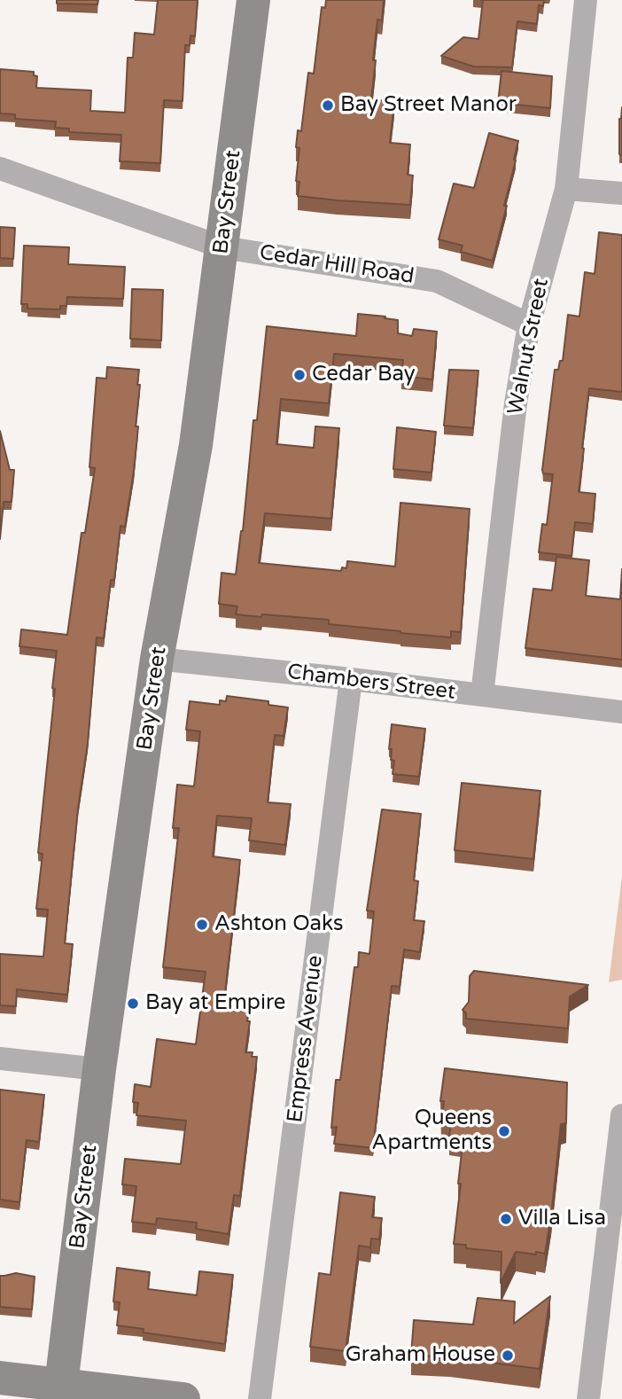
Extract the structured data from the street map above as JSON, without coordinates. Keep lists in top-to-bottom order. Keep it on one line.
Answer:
{"streets":{"main road":["Bay Street"],"street":["Cedar Hill Road","Walnut Street","Chambers Street","Empress Avenue"]},"crossings":[["Bay Street","Cedar Hill Road"],["Bay Street","Chambers Street"],["Cedar Hill Road","Walnut Street"],["Walnut Street","Chambers Street"],["Chambers Street","Empress Avenue"]],"places":["Bay Street Manor","Cedar Bay","Ashton Oaks","Bay at Empire","Queens Apartments","Villa Lisa","Graham House"]}
